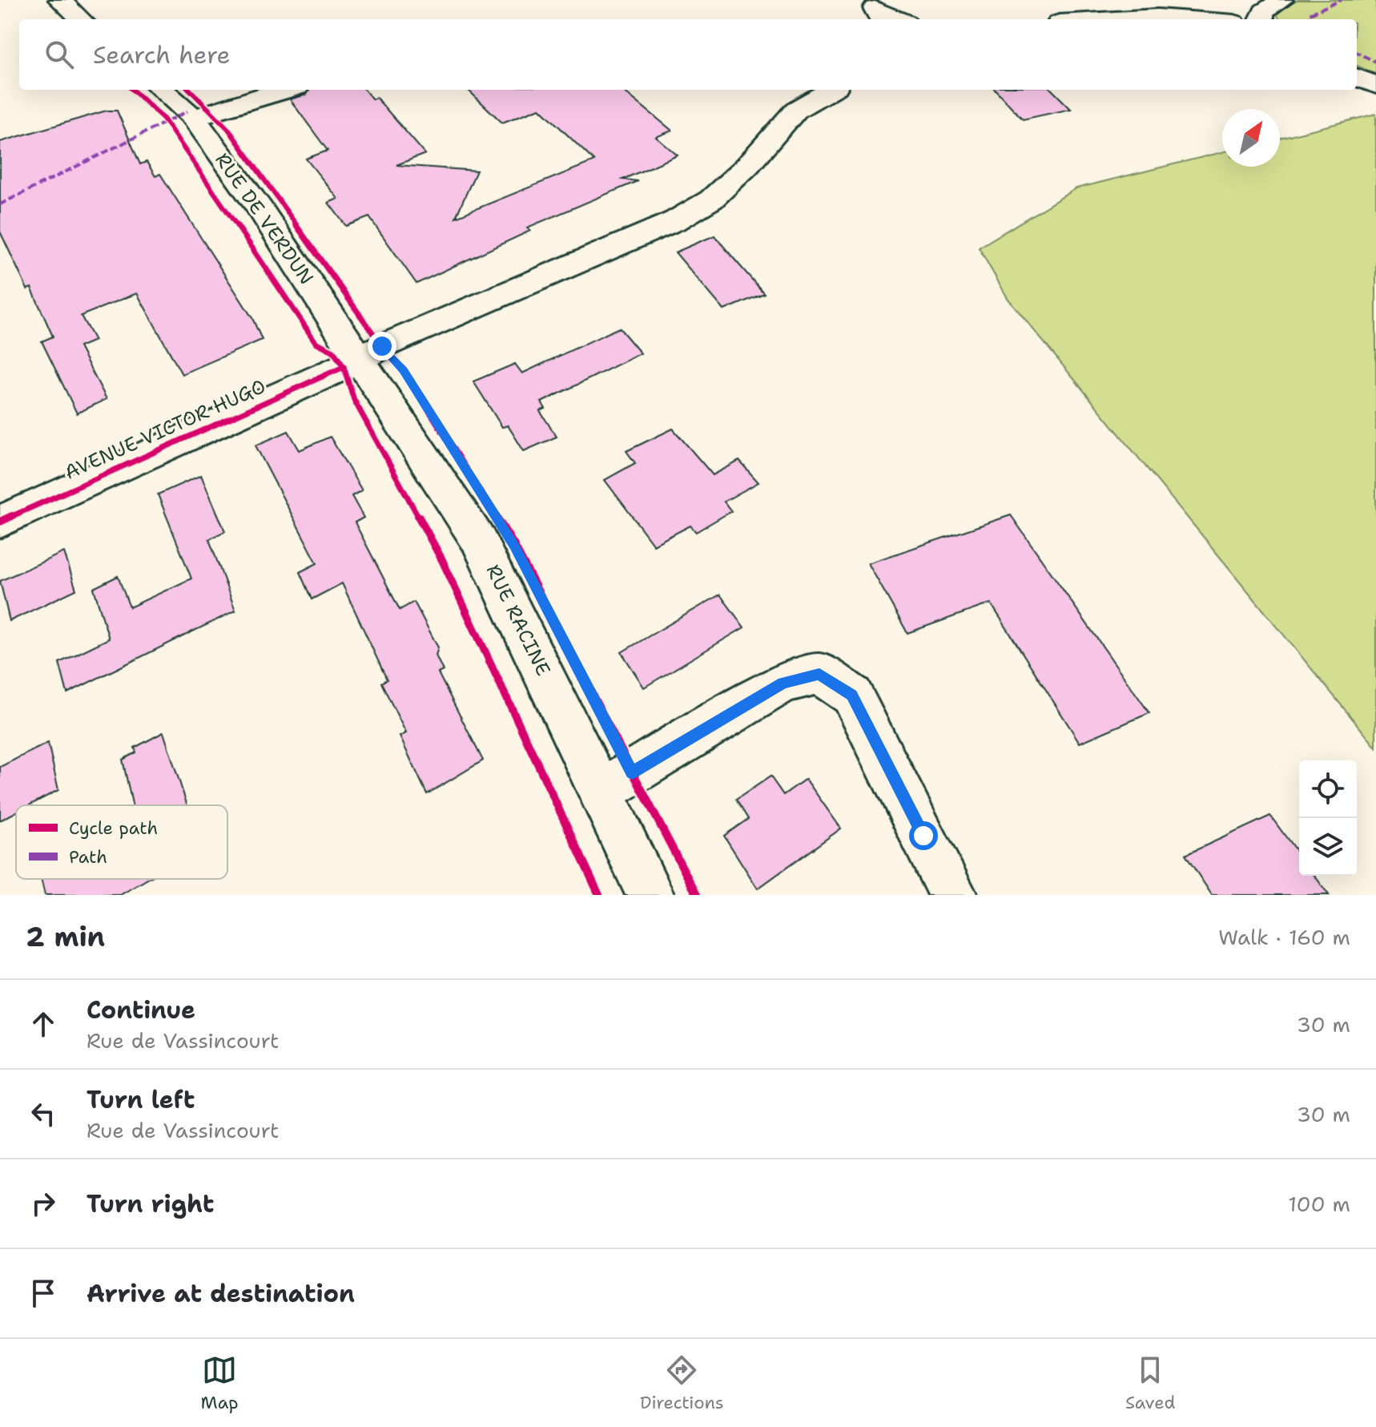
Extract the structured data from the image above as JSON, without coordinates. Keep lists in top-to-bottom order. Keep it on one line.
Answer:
{"streets":{"street":["RUE DE VERDUN","AVENUE VICTOR HUGO","RUE RACINE"]},"crossings":[["RUE DE VERDUN","AVENUE VICTOR HUGO"],["RUE DE VERDUN","RUE RACINE"],["AVENUE VICTOR HUGO","RUE RACINE"]],"legend":["Cycle path","Path"],"north":"top right","page":{"search":"Search here","heading":["2 min","Walk · 160 m"],"list":[["Continue","Rue de Vassincourt","30 m"],["Turn left","Rue de Vassincourt","30 m"],["Turn right","100 m"],"Arrive at destination"],"nav":["Map","Directions","Saved"]}}
